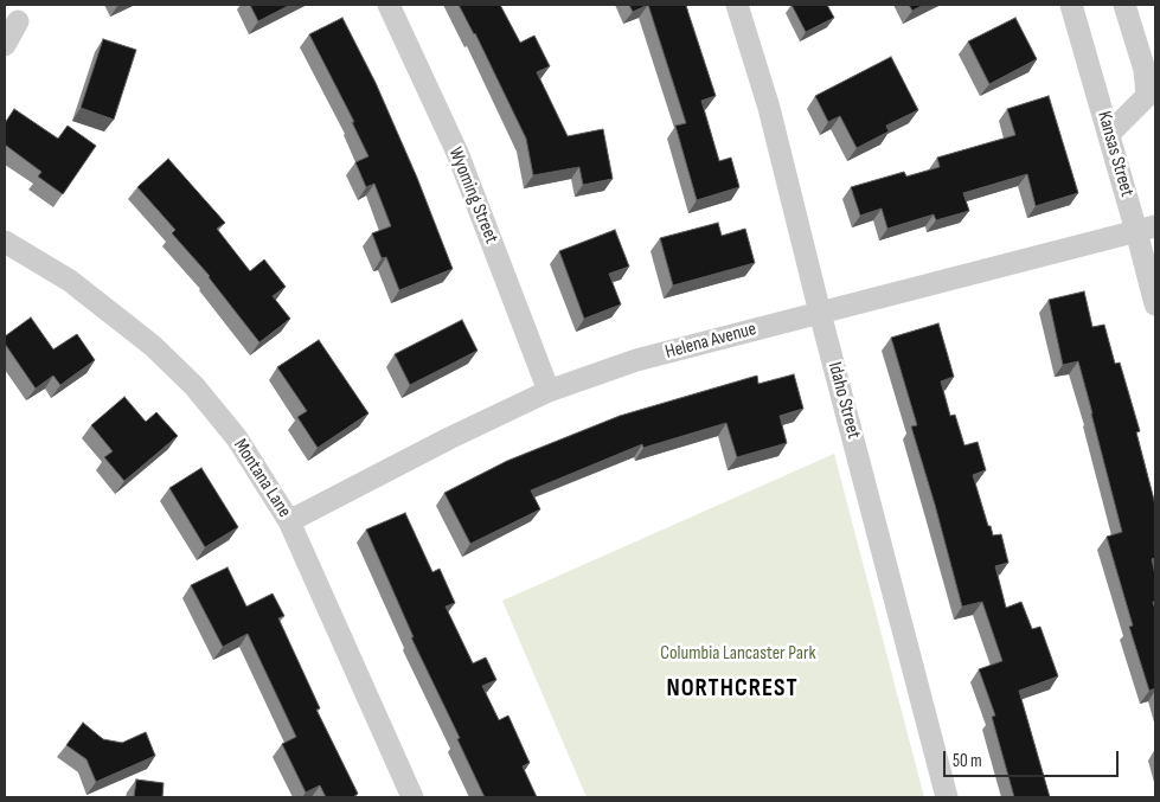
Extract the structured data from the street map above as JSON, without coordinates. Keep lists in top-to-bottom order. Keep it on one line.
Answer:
{"streets":{"street":["Kansas Street","Wyoming Street","Helena Avenue","Idaho Street","Montana Lane"]},"crossings":[["Kansas Street","Helena Avenue"],["Wyoming Street","Helena Avenue"],["Helena Avenue","Idaho Street"],["Helena Avenue","Montana Lane"]],"districts":["NORTHCREST"],"parks":["Columbia Lancaster Park"],"scale_bar":"50 m"}
